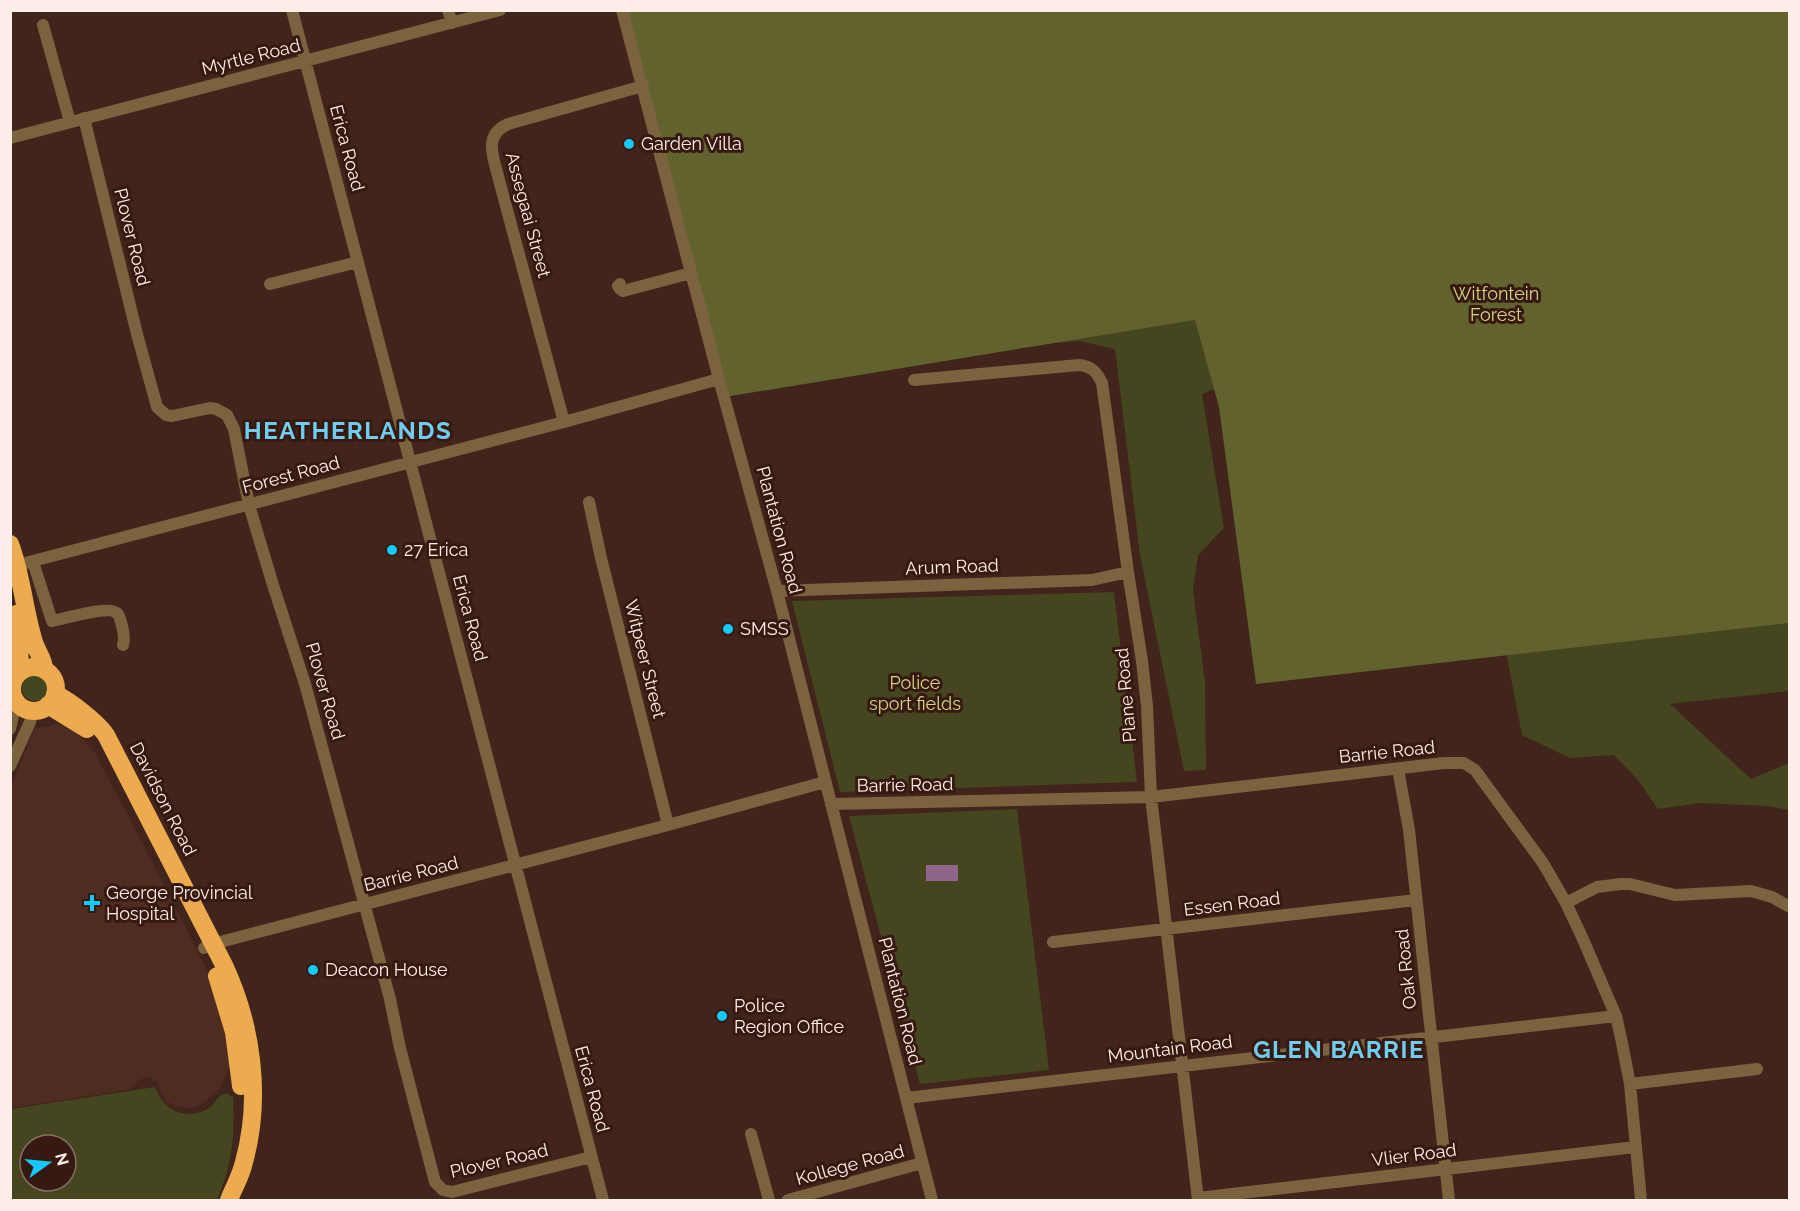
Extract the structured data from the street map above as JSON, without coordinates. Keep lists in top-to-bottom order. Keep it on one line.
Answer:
{"streets":{"highway":["Davidson Road"],"street":["Myrtle Road","Erica Road","Assegaai Street","Plover Road","Forest Road","Plantation Road","Arum Road","Witpeer Street","Plane Road","Barrie Road","Essen Road","Oak Road","Mountain Road","Vlier Road","Kollege Road"]},"crossings":[["Myrtle Road","Erica Road"],["Myrtle Road","Plover Road"],["Erica Road","Plover Road"],["Erica Road","Forest Road"],["Erica Road","Barrie Road"],["Assegaai Street","Forest Road"],["Assegaai Street","Plantation Road"],["Plover Road","Forest Road"],["Plover Road","Barrie Road"],["Forest Road","Plantation Road"],["Plantation Road","Arum Road"],["Plantation Road","Barrie Road"],["Plantation Road","Mountain Road"],["Plantation Road","Kollege Road"],["Arum Road","Plane Road"],["Witpeer Street","Barrie Road"],["Plane Road","Barrie Road"],["Plane Road","Essen Road"],["Plane Road","Mountain Road"],["Plane Road","Vlier Road"],["Barrie Road","Davidson Road"],["Barrie Road","Oak Road"],["Barrie Road","Mountain Road"],["Barrie Road","Vlier Road"],["Essen Road","Oak Road"],["Oak Road","Mountain Road"],["Oak Road","Vlier Road"]],"districts":["HEATHERLANDS","GLEN BARRIE"],"parks":["Witfontein Forest","Police sport fields"],"places":{"other":["Garden Villa","27 Erica","SMSS","Deacon House","Police Region Office"],"health":["George Provincial Hospital"]},"north":"right"}
